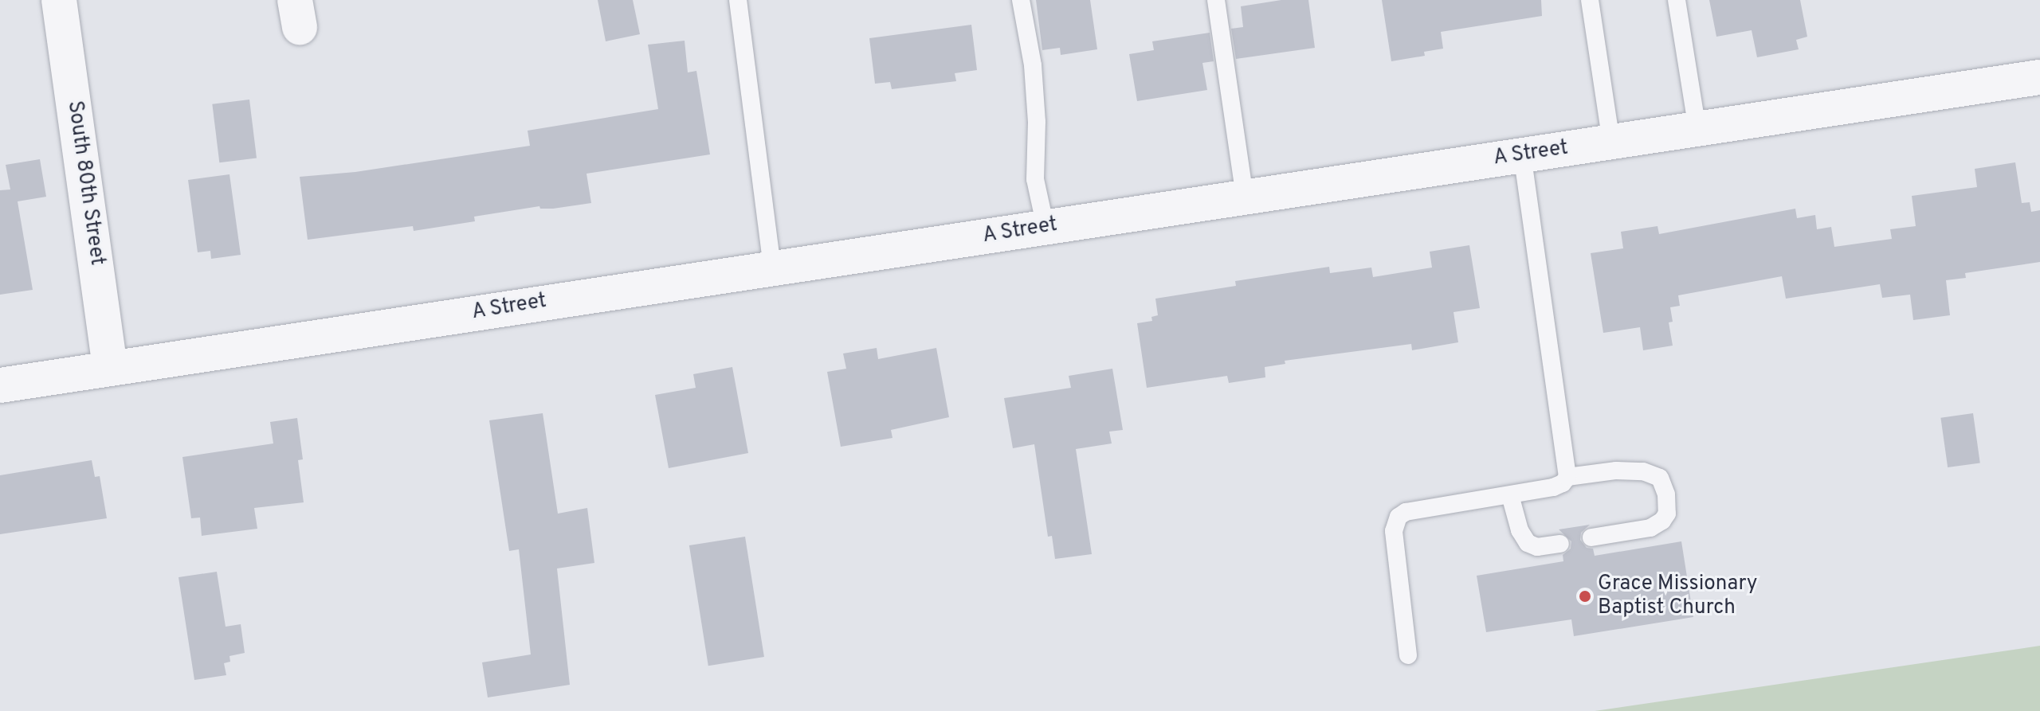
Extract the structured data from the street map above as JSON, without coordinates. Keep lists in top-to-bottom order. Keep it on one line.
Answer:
{"streets":{"street":["A Street","South 80th Street"]},"crossings":[["A Street","South 80th Street"]],"places":["Grace Missionary Baptist Church"]}
